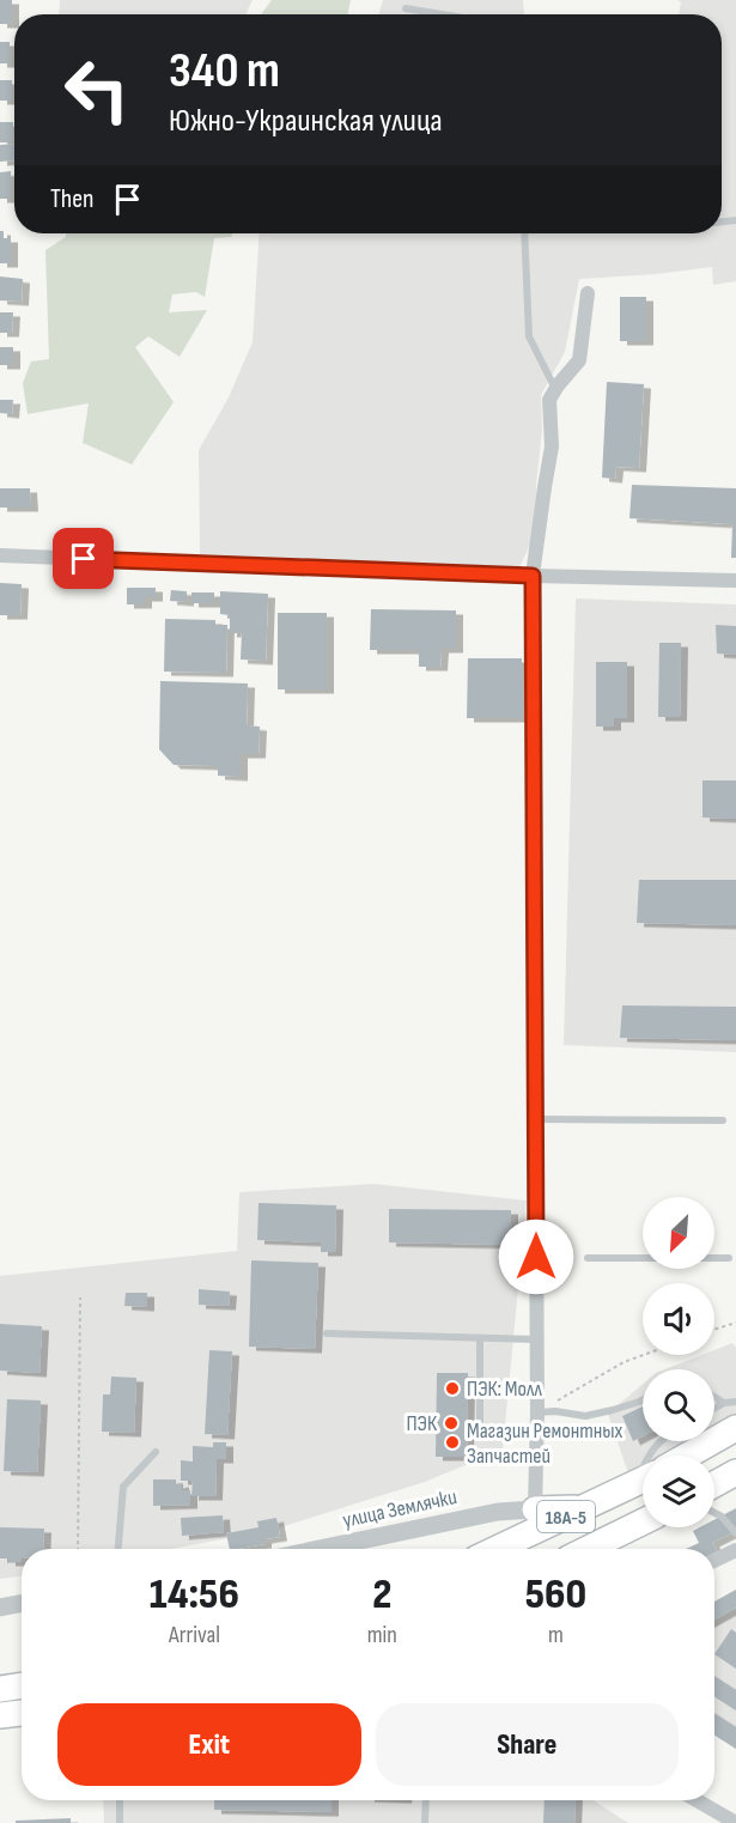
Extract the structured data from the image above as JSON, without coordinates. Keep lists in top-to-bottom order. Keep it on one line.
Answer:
{"streets":{"highway":["18А-5"],"street":["улица Землячки"]},"places":["ПЭК: Молл","ПЭК","Магазин Ремонтных Запчастей"],"north":"bottom left","page":{"turn":["340 m","Южно-Украинская улица"],"then":"Then","eta":["14:56","Arrival","2","min","560","m"],"buttons":["Exit","Share"]}}
